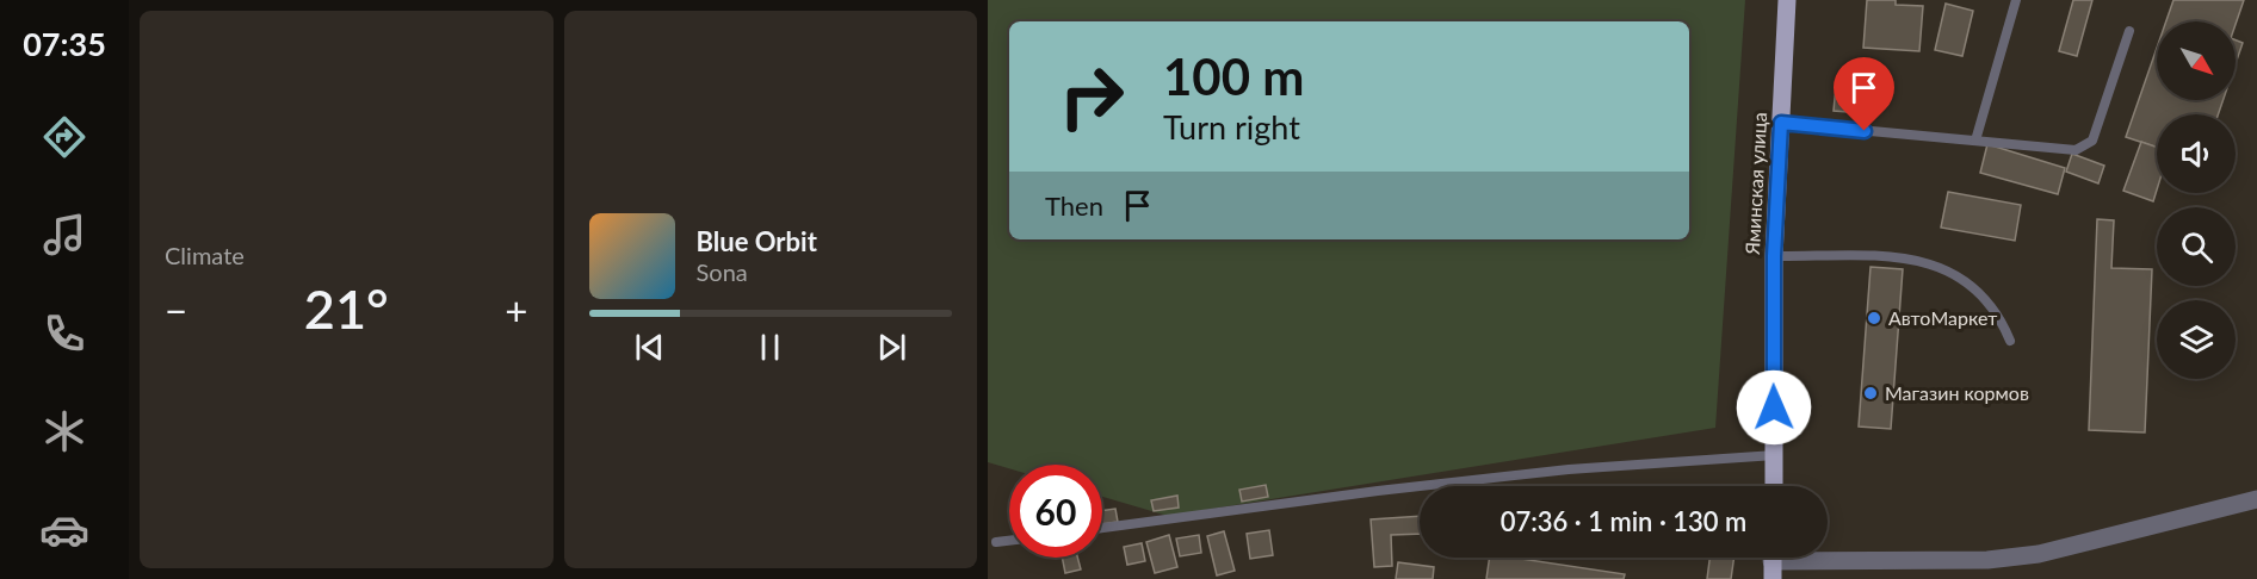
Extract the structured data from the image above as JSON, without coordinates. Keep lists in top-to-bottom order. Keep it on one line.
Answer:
{"streets":{"main road":["Яминская улица"]},"places":["АвтоМаркет","Магазин кормов"],"north":"bottom right","page":{"tabs":"07:35","tile":"Climate","turn":["100 m","Turn right"],"then":"Then","song":["Blue Orbit","Sona"],"heat":["−","21°","+"],"limit":"60","trip":"07:36 · 1 min · 130 m"}}
